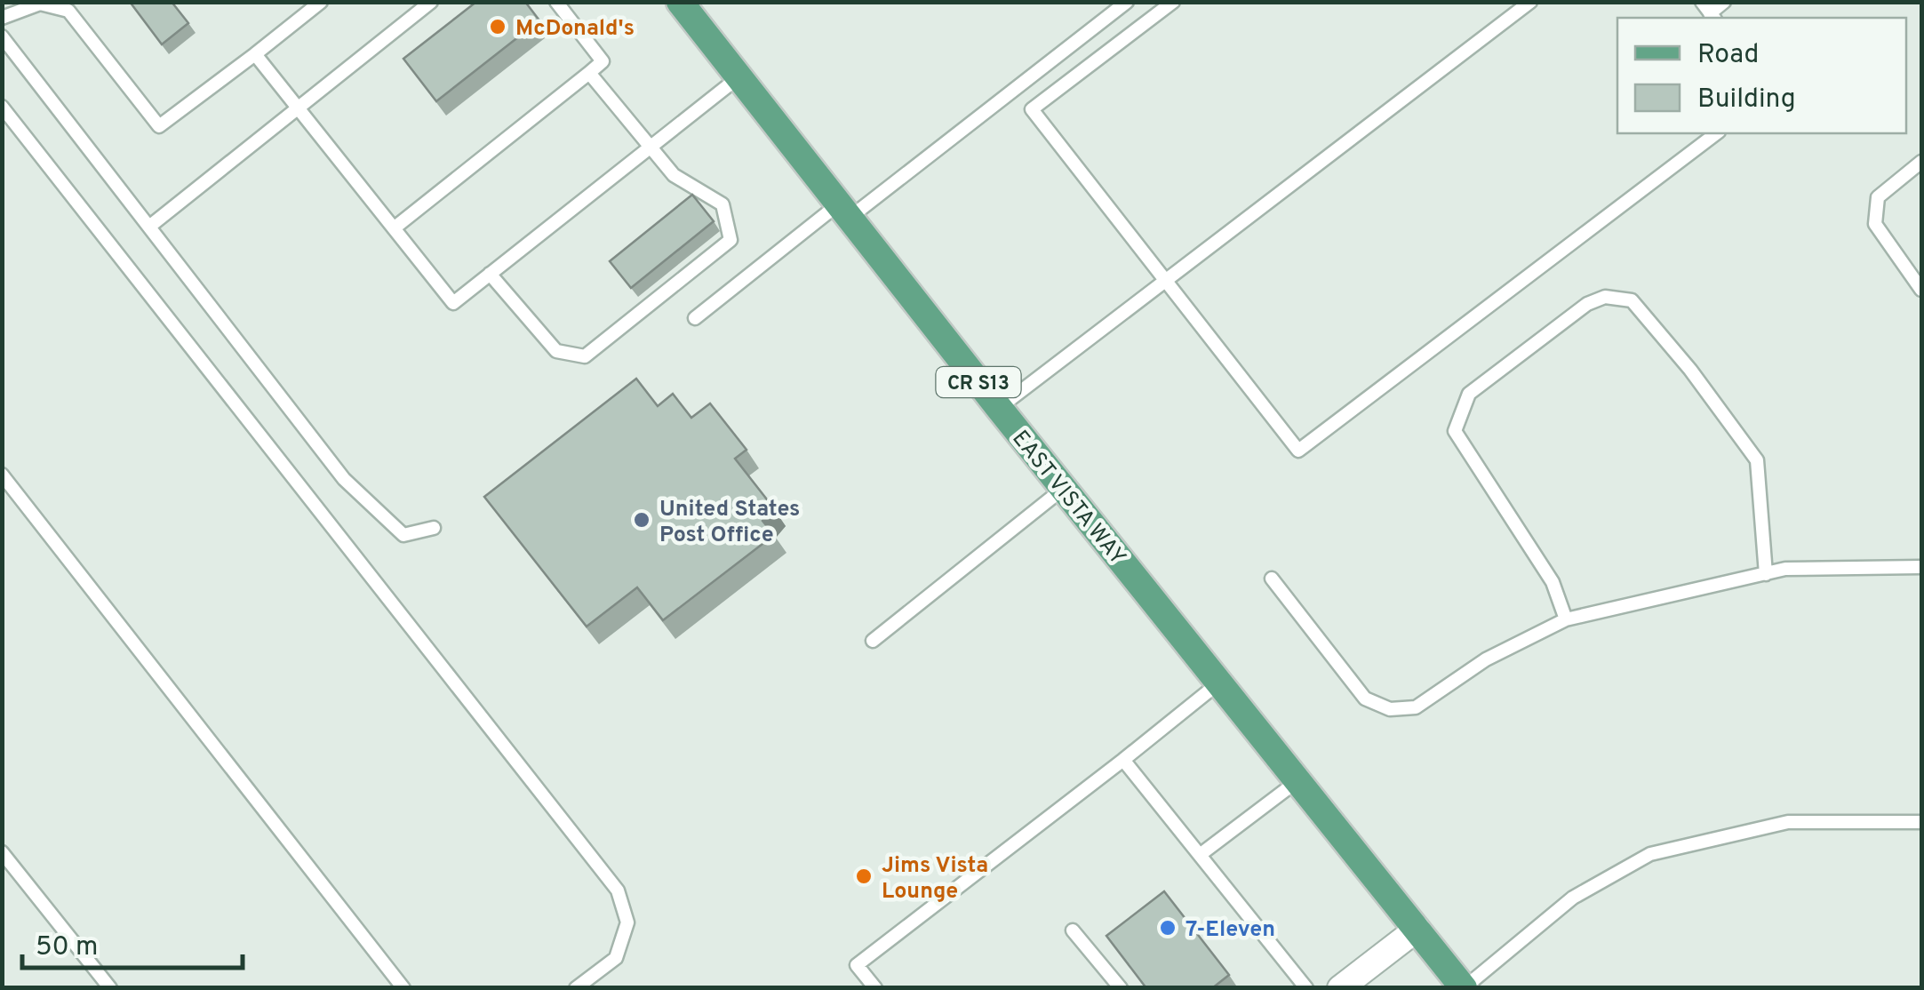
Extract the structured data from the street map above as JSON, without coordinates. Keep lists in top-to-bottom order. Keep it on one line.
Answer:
{"streets":{"main road":["CR S13","EAST VISTA WAY"]},"places":["McDonald's","United States Post Office","Jims Vista Lounge","7-Eleven"],"legend":["Road","Building"],"scale_bar":"50 m"}
